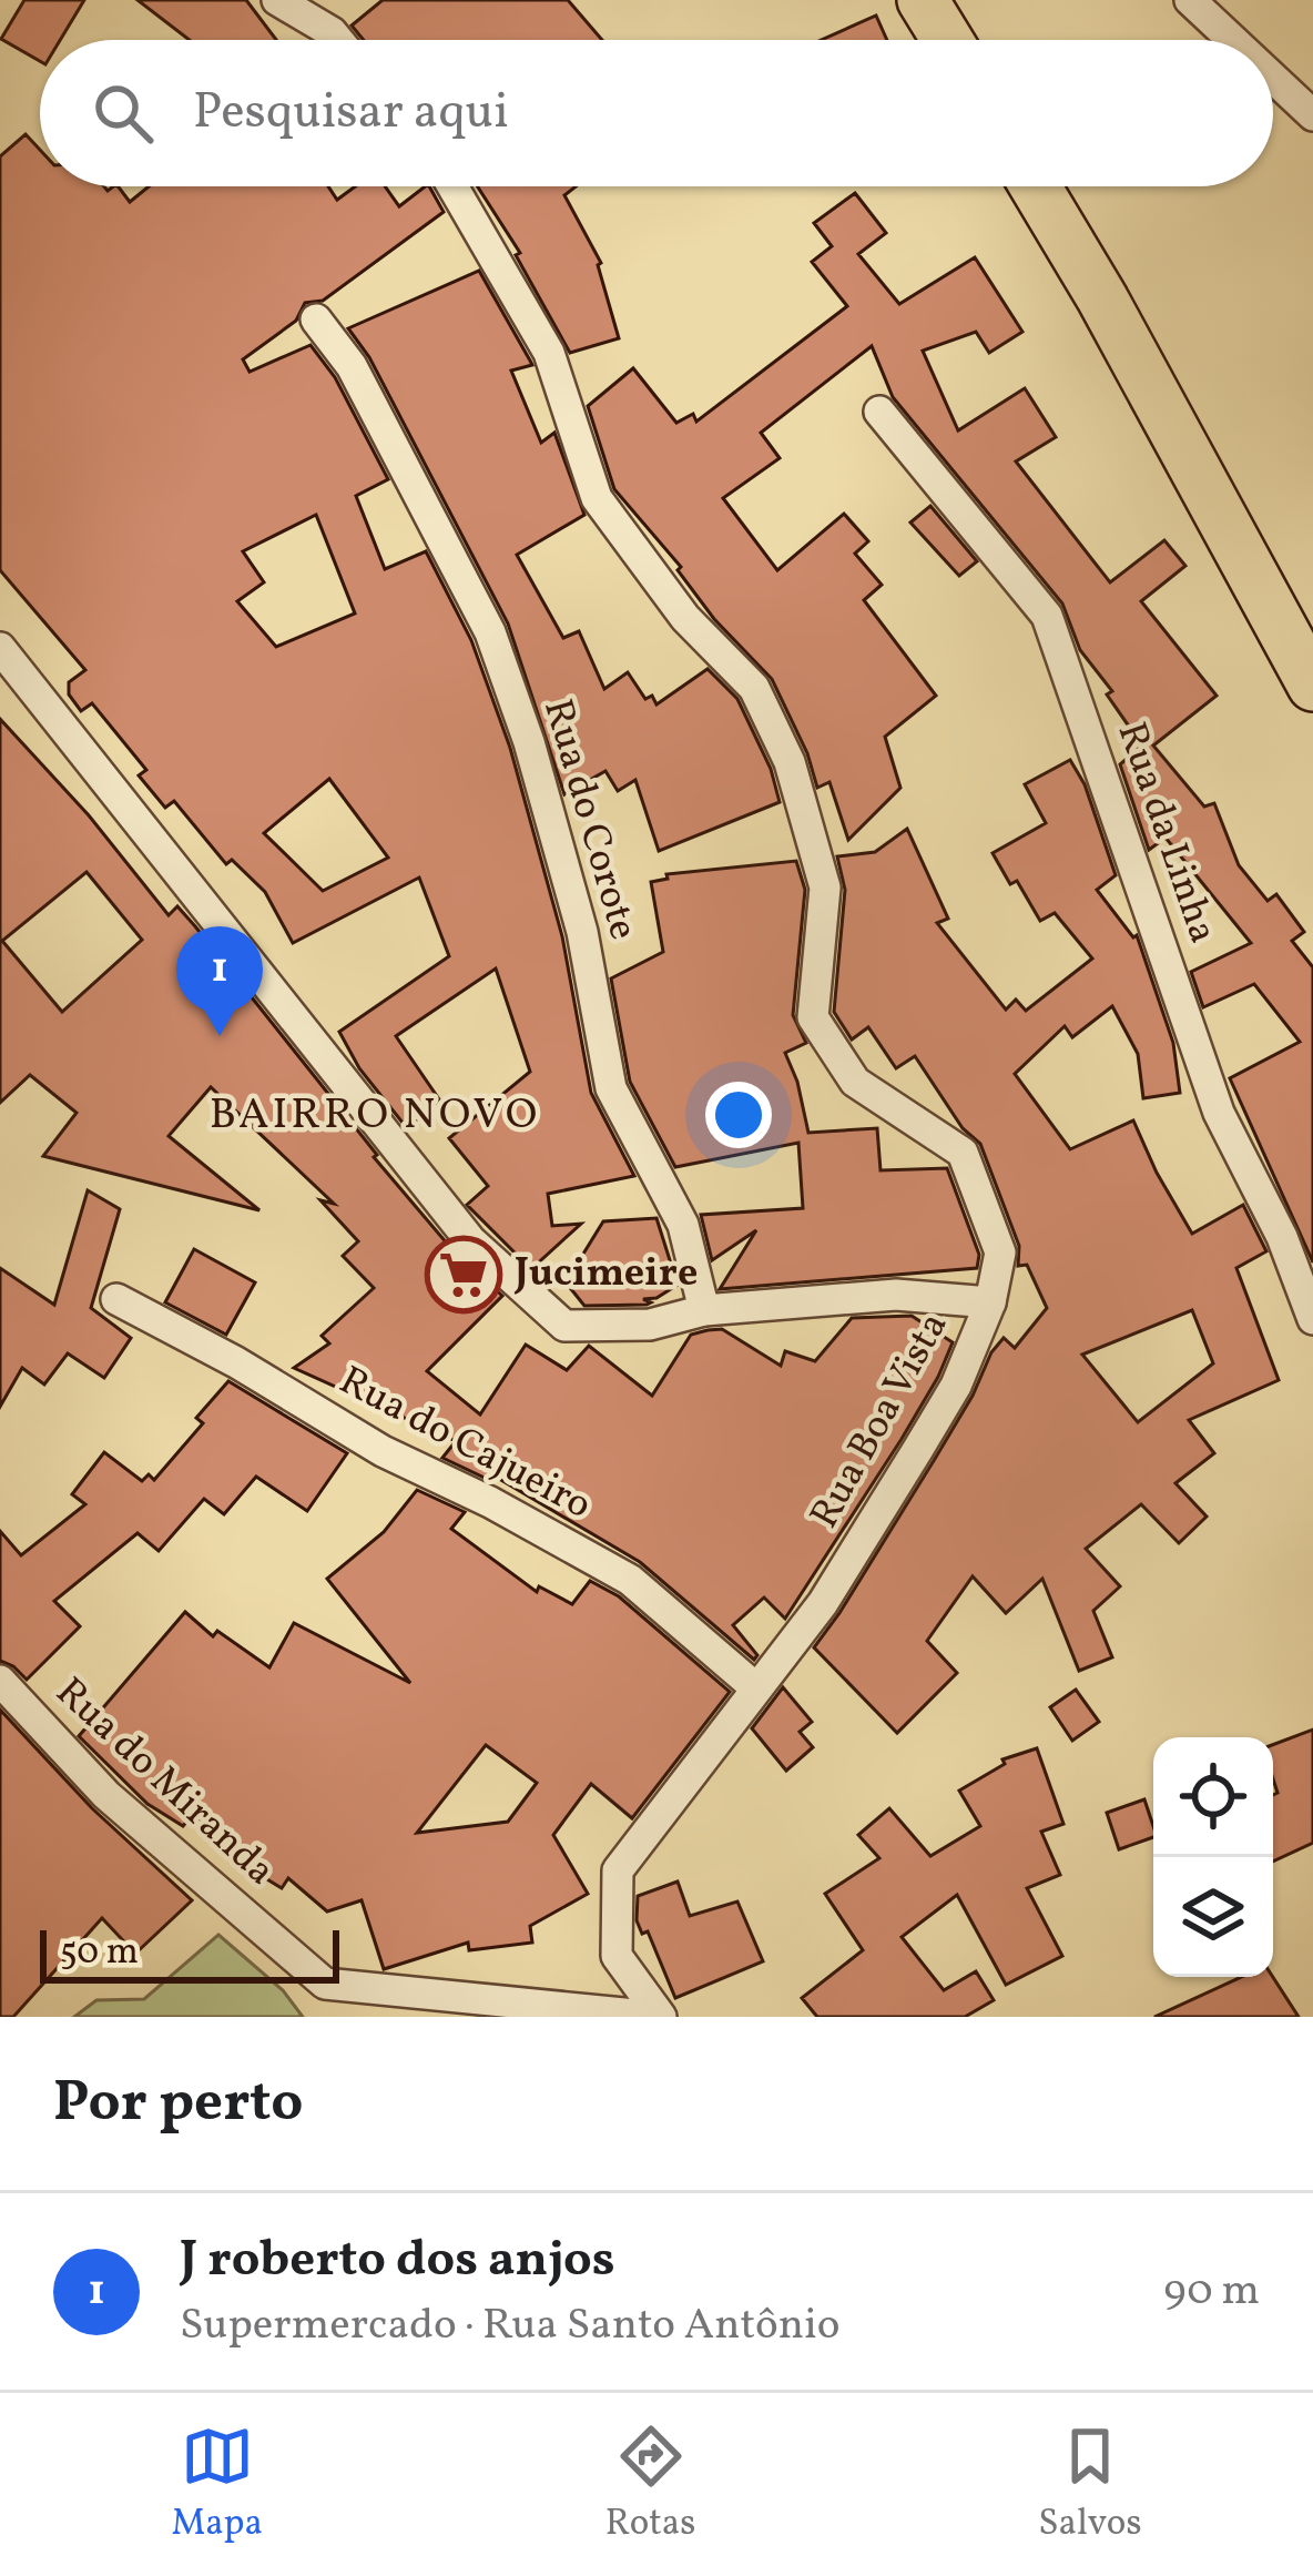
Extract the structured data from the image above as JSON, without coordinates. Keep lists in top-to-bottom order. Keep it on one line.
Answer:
{"streets":{"street":["Rua do Corote","Rua da Linha","Rua Boa Vista","Rua do Cajueiro","Rua do Miranda"]},"crossings":[["Rua Boa Vista","Rua do Cajueiro"],["Rua Boa Vista","Rua do Miranda"]],"districts":["BAIRRO NOVO"],"places":{"supermarket":["Jucimeire"]},"scale_bar":"50 m","page":{"search":"Pesquisar aqui","pins":"1","scale":"50 m","heading":"Por perto","list":[{"mark":"1","name":"J roberto dos anjos","note":"Supermercado · Rua Santo Antônio","value":"90 m"}],"nav":["Mapa","Rotas","Salvos"]}}
